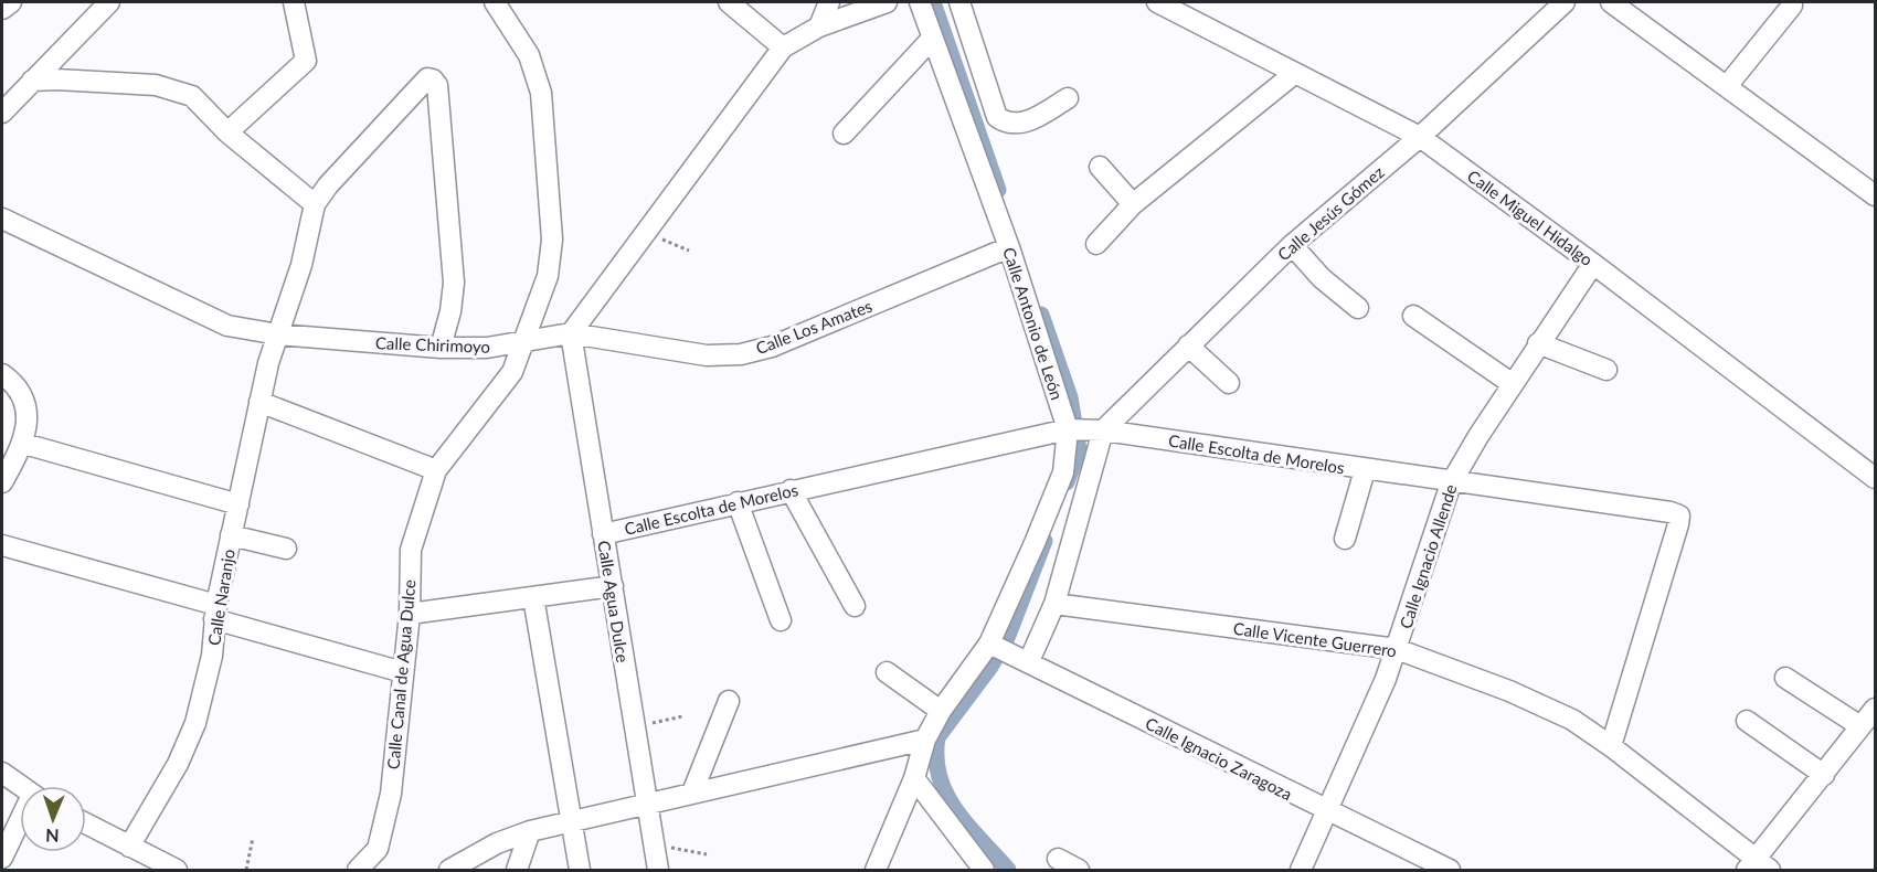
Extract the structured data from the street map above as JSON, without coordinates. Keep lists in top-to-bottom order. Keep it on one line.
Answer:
{"streets":{"street":["Calle Jesús Gómez","Calle Miguel Hidalgo","Calle Antonio de León","Calle Los Amates","Calle Chirimoyo","Calle Escolta de Morelos","Calle Ignacio Allende","Calle Naranjo","Calle Agua Dulce","Calle Vicente Guerrero","Calle Canal de Agua Dulce","Calle Ignacio Zaragoza"]},"crossings":[["Calle Jesús Gómez","Calle Miguel Hidalgo"],["Calle Jesús Gómez","Calle Antonio de León"],["Calle Jesús Gómez","Calle Escolta de Morelos"],["Calle Miguel Hidalgo","Calle Ignacio Allende"],["Calle Antonio de León","Calle Los Amates"],["Calle Antonio de León","Calle Escolta de Morelos"],["Calle Antonio de León","Calle Ignacio Zaragoza"],["Calle Los Amates","Calle Chirimoyo"],["Calle Los Amates","Calle Agua Dulce"],["Calle Chirimoyo","Calle Naranjo"],["Calle Chirimoyo","Calle Agua Dulce"],["Calle Chirimoyo","Calle Canal de Agua Dulce"],["Calle Escolta de Morelos","Calle Ignacio Allende"],["Calle Escolta de Morelos","Calle Agua Dulce"],["Calle Escolta de Morelos","Calle Vicente Guerrero"],["Calle Ignacio Allende","Calle Vicente Guerrero"],["Calle Ignacio Allende","Calle Ignacio Zaragoza"]],"north":"bottom"}
